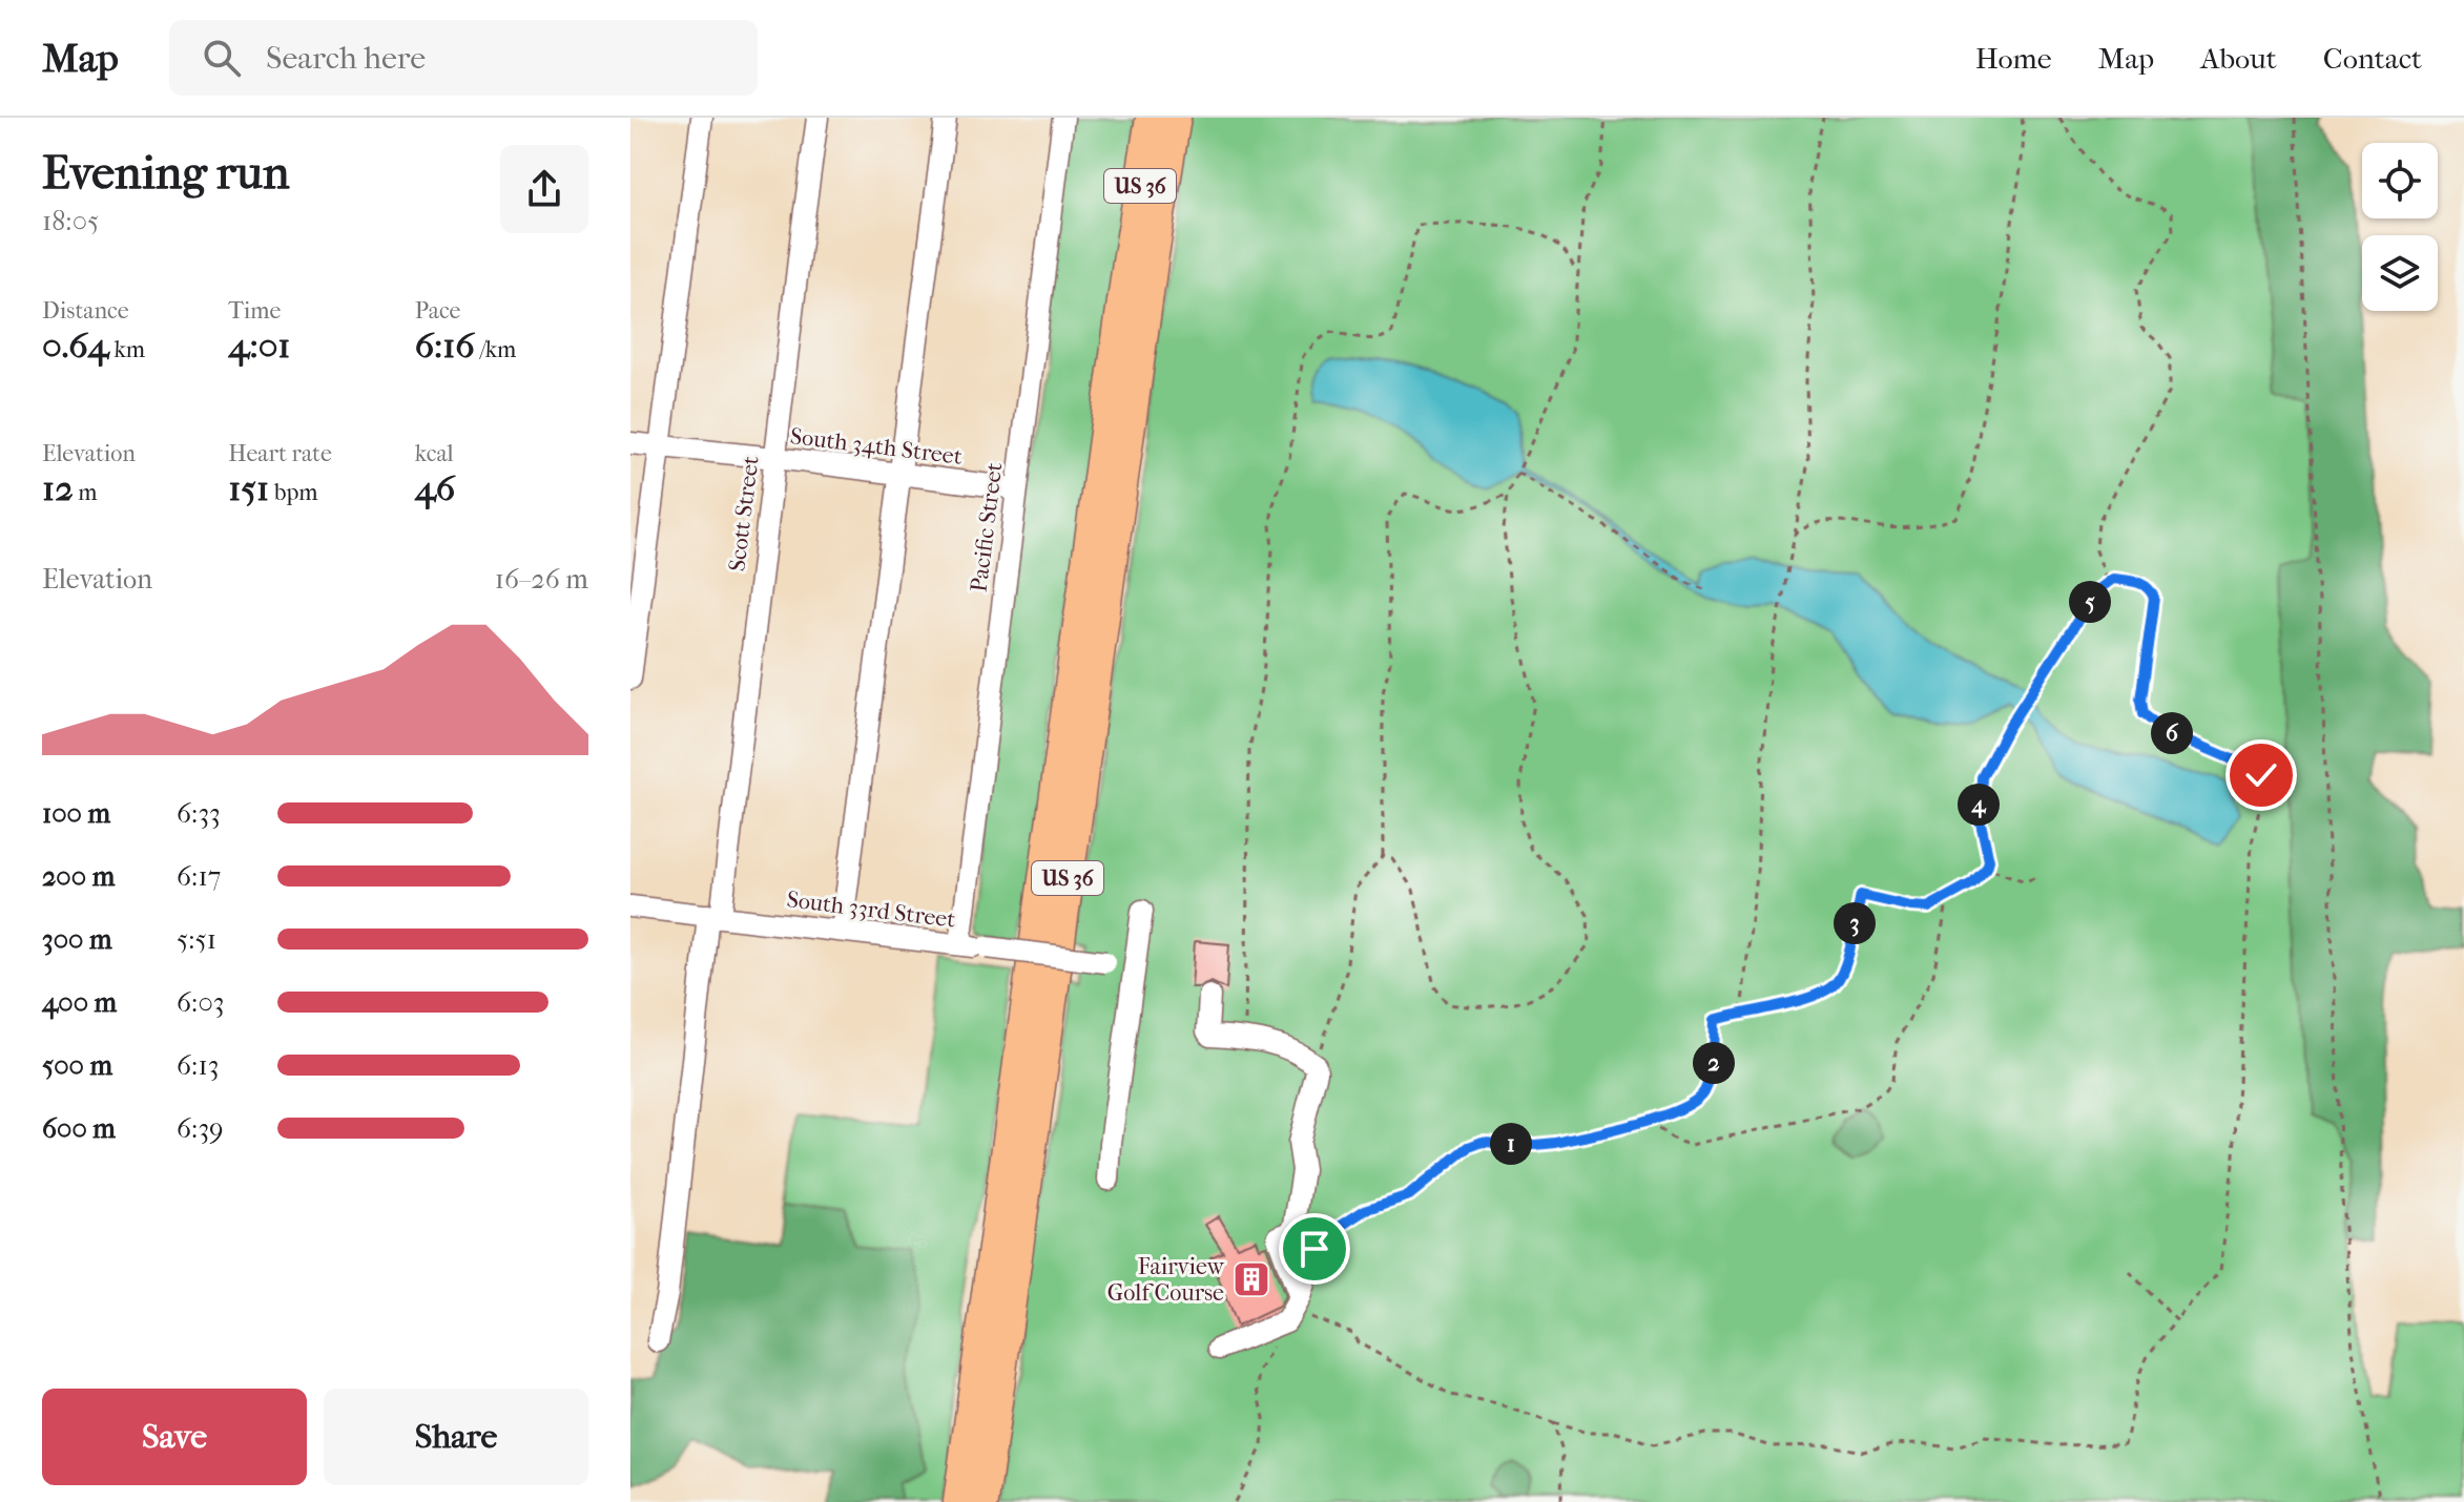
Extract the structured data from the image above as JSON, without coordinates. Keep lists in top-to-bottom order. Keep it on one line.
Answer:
{"streets":{"highway":["US 36"],"street":["South 34th Street","Scott Street","Pacific Street","South 33rd Street"]},"crossings":[["South 34th Street","Scott Street"],["South 34th Street","Pacific Street"],["Scott Street","South 33rd Street"],["Pacific Street","South 33rd Street"]],"places":{"building":["Fairview Golf Course"]},"page":{"header":"Map","search":"Search here","nav":["Home","Map","About","Contact"],"heading":["Evening run","18:05"],"stats":[["Distance","0.64 km"],["Time","4:01"],["Pace","6:16 /km"],["Elevation","12 m"],["Heart rate","151 bpm"],["kcal","46"]],"chart":["Elevation","16–26 m"],"pins":["5","6","4","3","2","1"],"list":[{"name":"100 m","note":"6:33"},{"name":"200 m","note":"6:17"},{"name":"300 m","note":"5:51"},{"name":"400 m","note":"6:03"},{"name":"500 m","note":"6:13"},{"name":"600 m","note":"6:39"}],"buttons":["Save","Share"]}}
